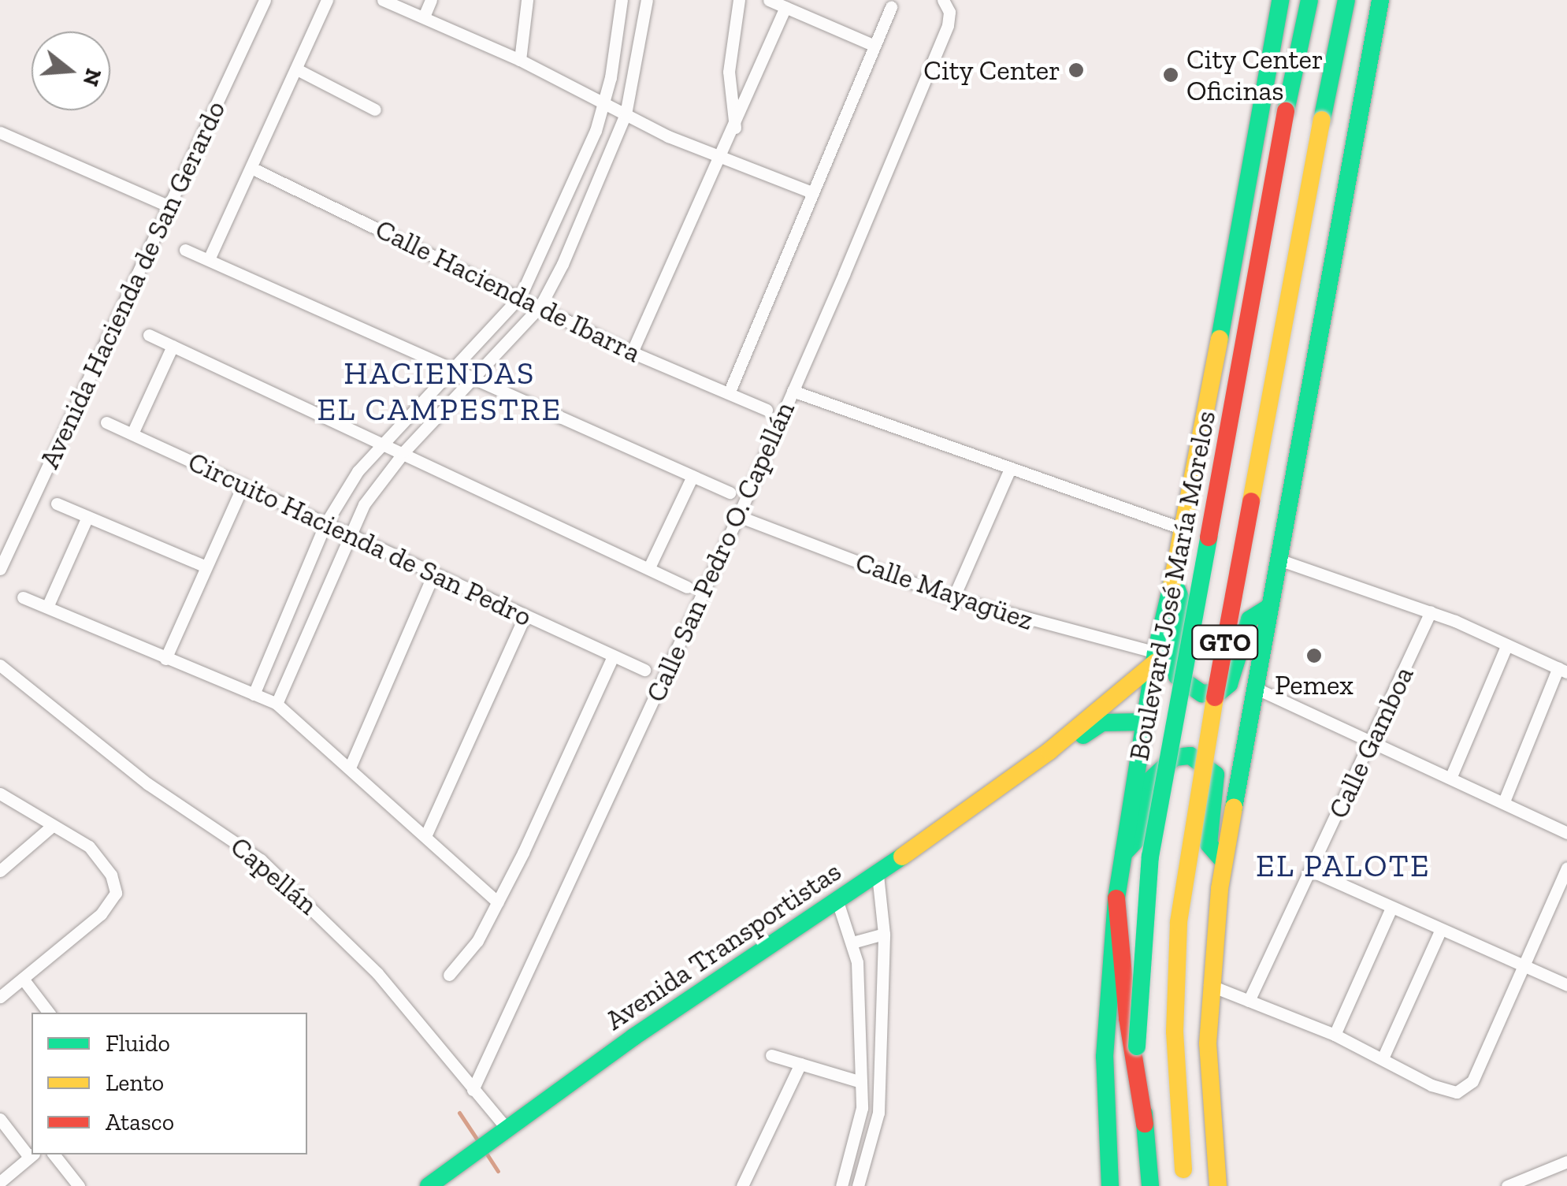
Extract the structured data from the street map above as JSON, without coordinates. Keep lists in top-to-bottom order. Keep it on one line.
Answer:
{"streets":{"street":["Avenida Hacienda de San Gerardo","Calle Hacienda de Ibarra","Circuito Hacienda de San Pedro","Calle San Pedro O. Capellán","Boulevard José María Morelos","Calle Mayagüez","GTO","Calle Gamboa","Capellán","Avenida Transportistas"]},"crossings":[["Calle San Pedro O. Capellán","Calle Mayagüez"],["Calle San Pedro O. Capellán","Capellán"],["Boulevard José María Morelos","Calle Mayagüez"],["Boulevard José María Morelos","Avenida Transportistas"],["Calle Mayagüez","Avenida Transportistas"],["Capellán","Avenida Transportistas"]],"districts":["HACIENDAS EL CAMPESTRE","EL PALOTE"],"places":["City Center","City Center Oficinas","Pemex"],"legend":["Fluido","Lento","Atasco"],"north":"right"}
